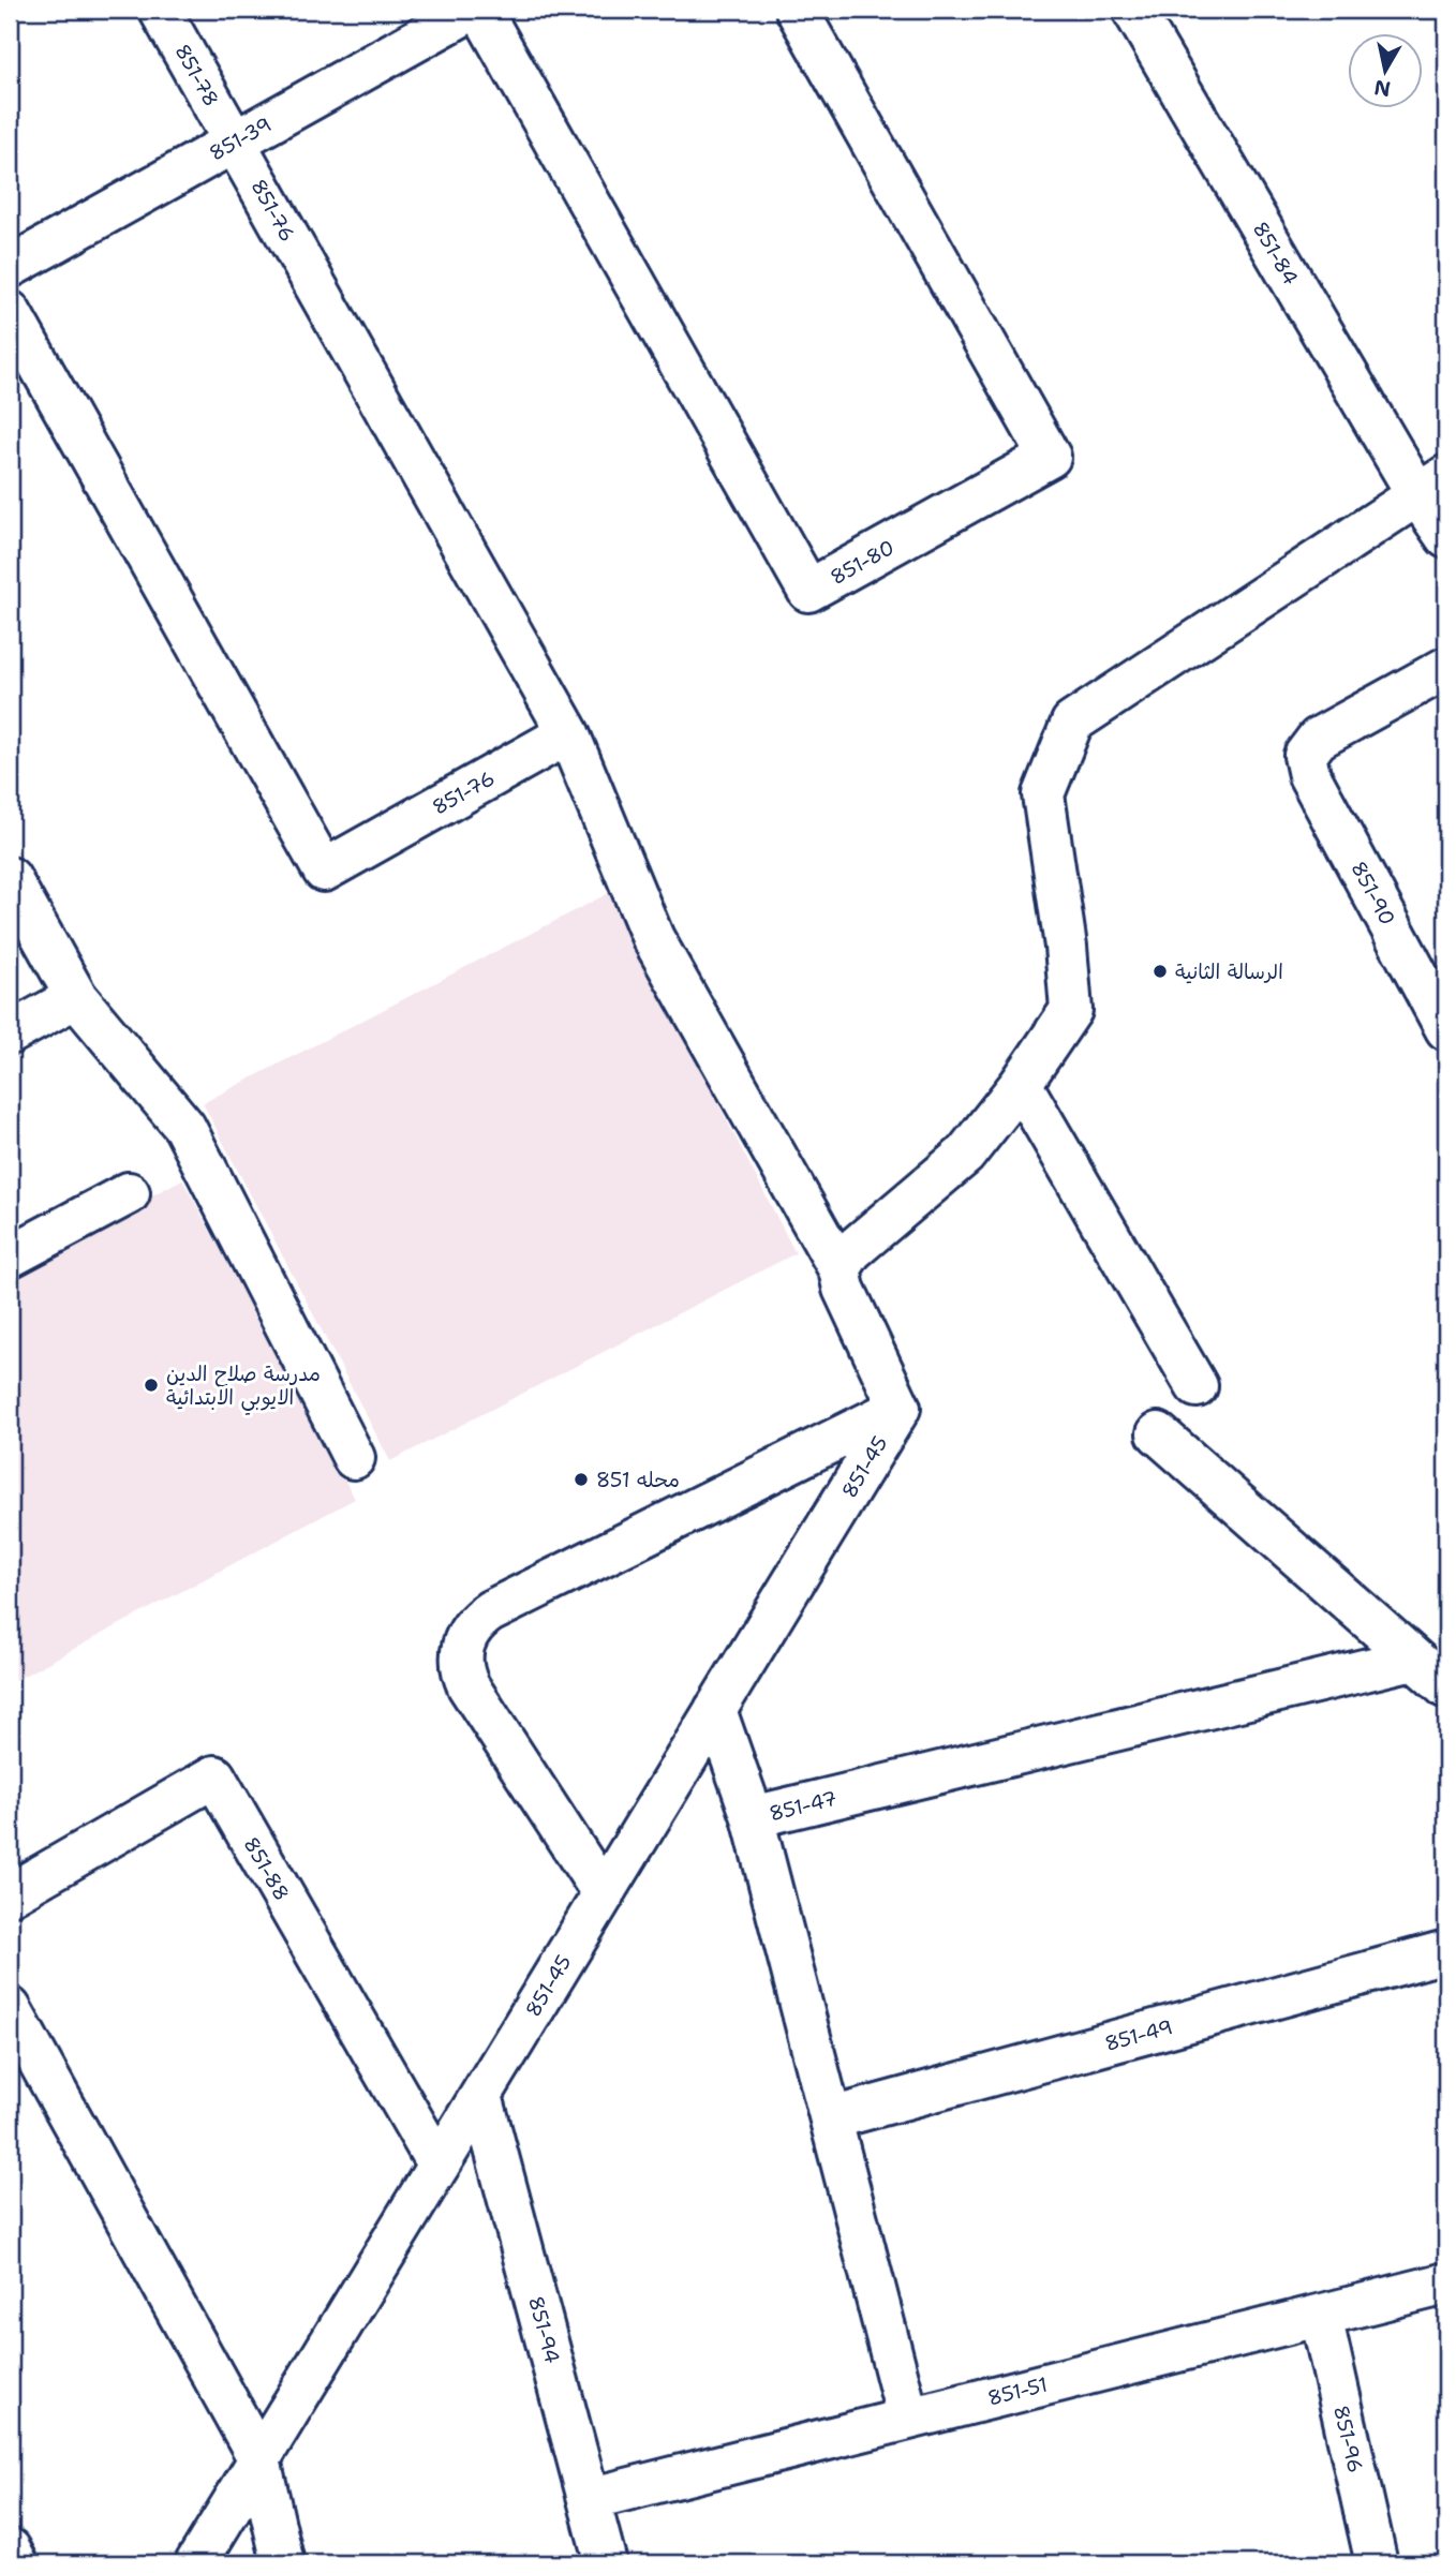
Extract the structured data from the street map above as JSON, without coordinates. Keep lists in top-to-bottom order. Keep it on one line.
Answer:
{"streets":{"street":["851-78","851-39","851-76","851-84","851-80","851-90","851-45","851-47","851-88","851-49","851-94","851-51","851-96"]},"crossings":[["851-78","851-39"],["851-78","851-76"],["851-39","851-76"],["851-45","851-88"],["851-45","851-94"],["851-47","851-49"],["851-47","851-51"],["851-94","851-51"],["851-51","851-96"]],"places":["الرسالة الثانية","مدرسة صلاح الدين الايوبي الابتدائية","محله 851"],"north":"bottom"}
